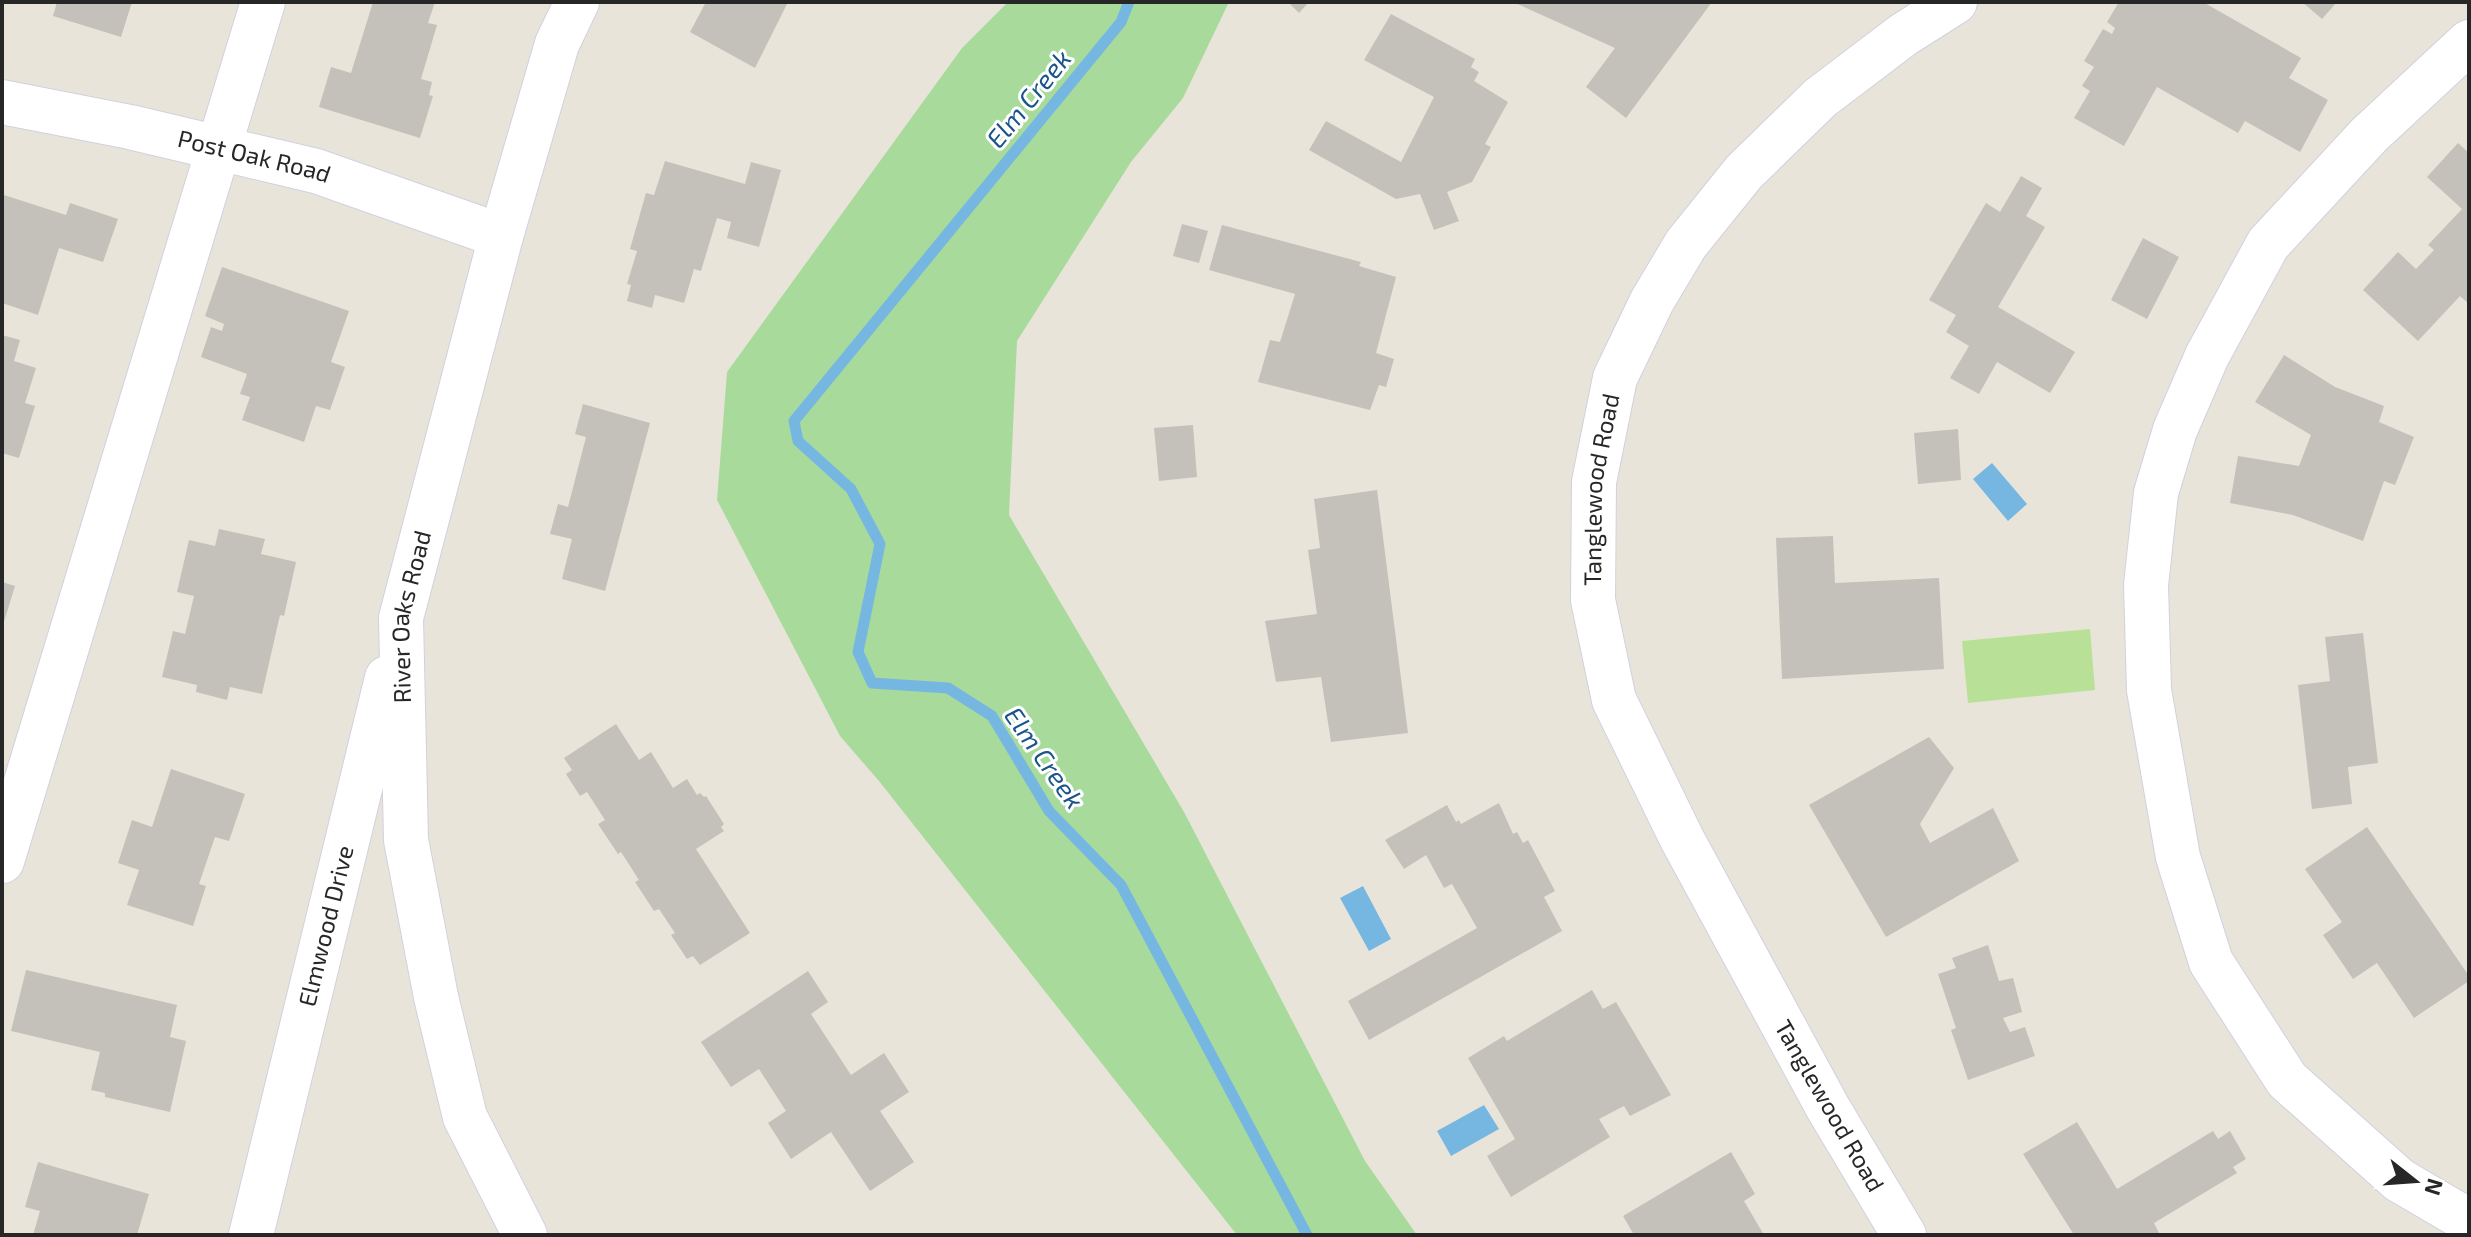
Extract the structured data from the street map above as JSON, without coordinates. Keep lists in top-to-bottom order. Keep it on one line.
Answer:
{"streets":{"street":["Post Oak Road","Tanglewood Road","River Oaks Road","Elmwood Drive"]},"crossings":[["Post Oak Road","River Oaks Road"],["River Oaks Road","Elmwood Drive"]],"water":["Elm Creek"],"north":"right"}
